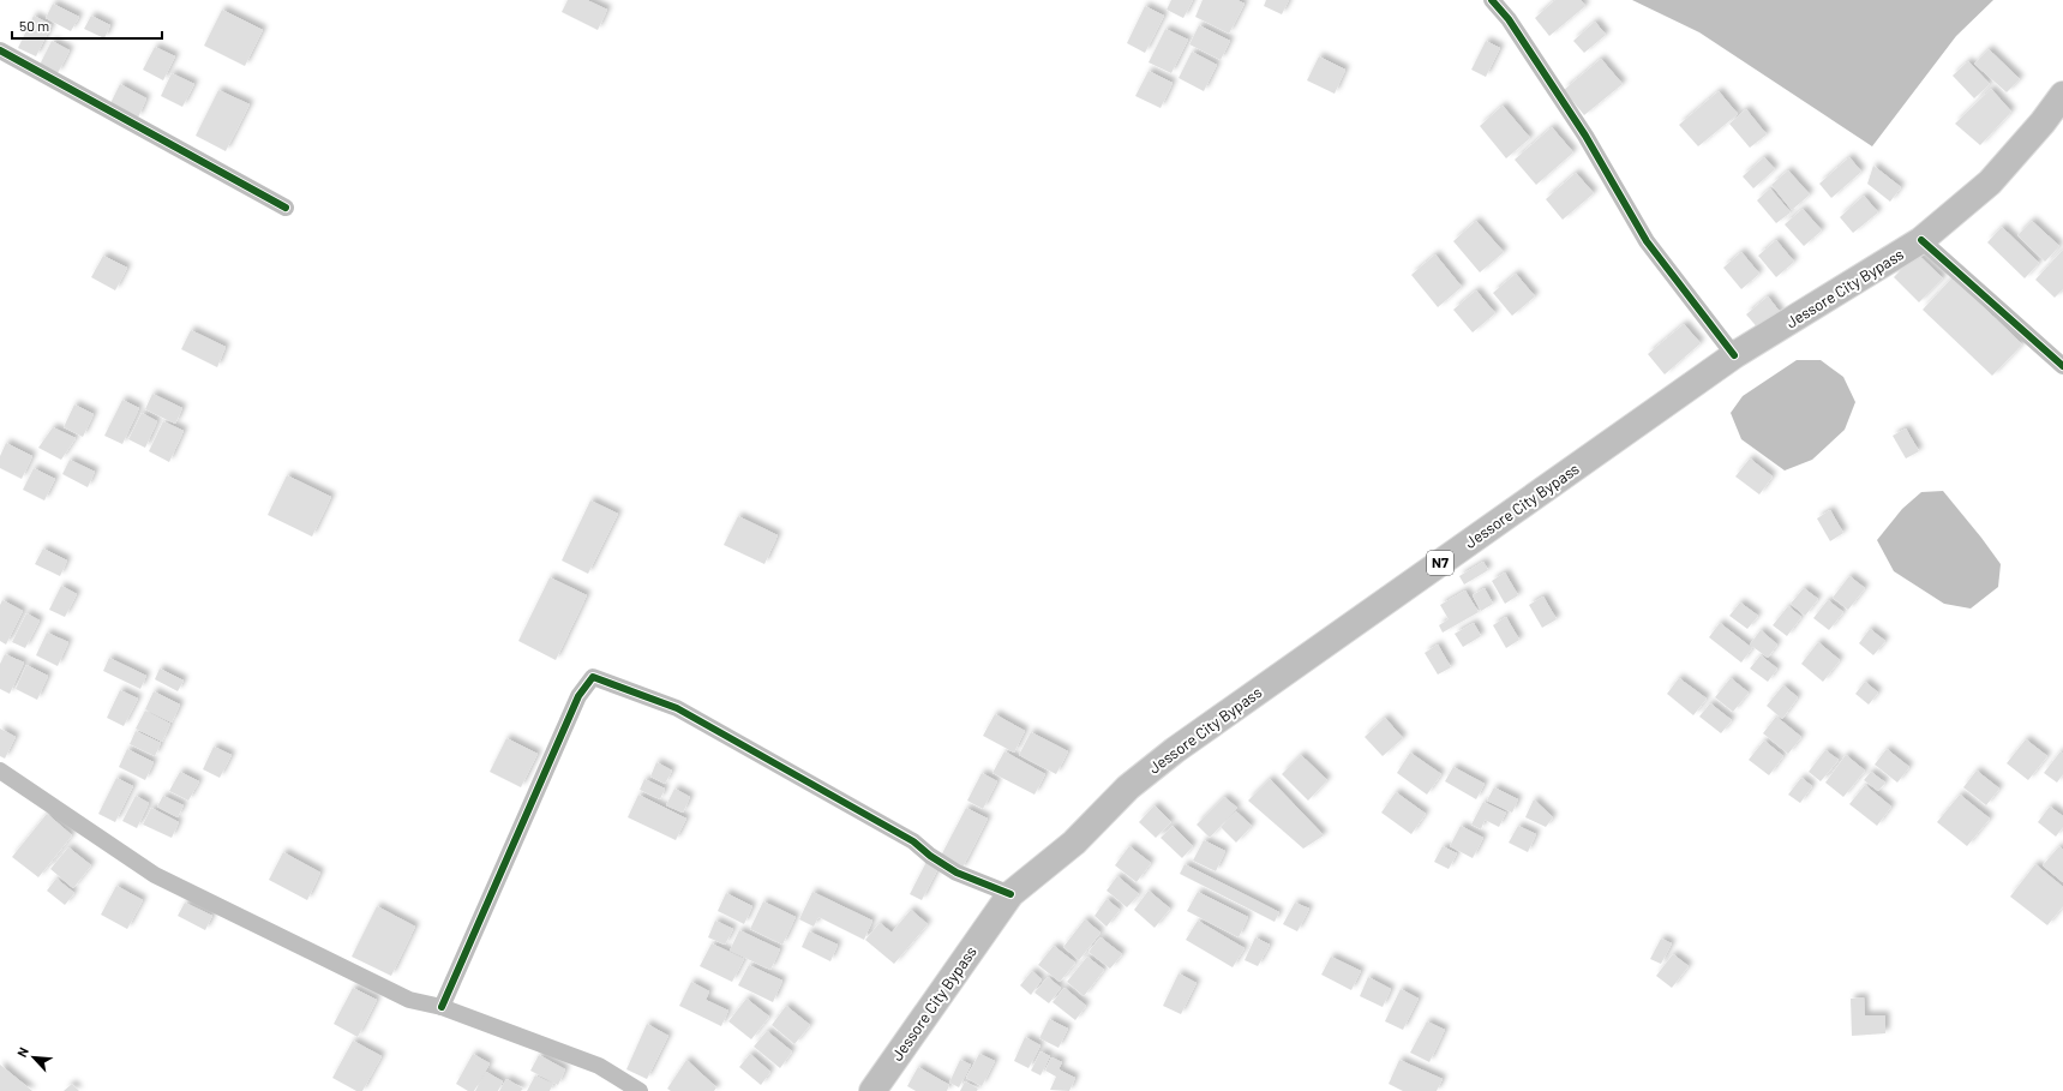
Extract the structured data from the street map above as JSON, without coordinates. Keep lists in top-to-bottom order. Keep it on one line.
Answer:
{"streets":{"highway":["Jessore City Bypass","N7"]},"scale_bar":"50 m","north":"top left"}
